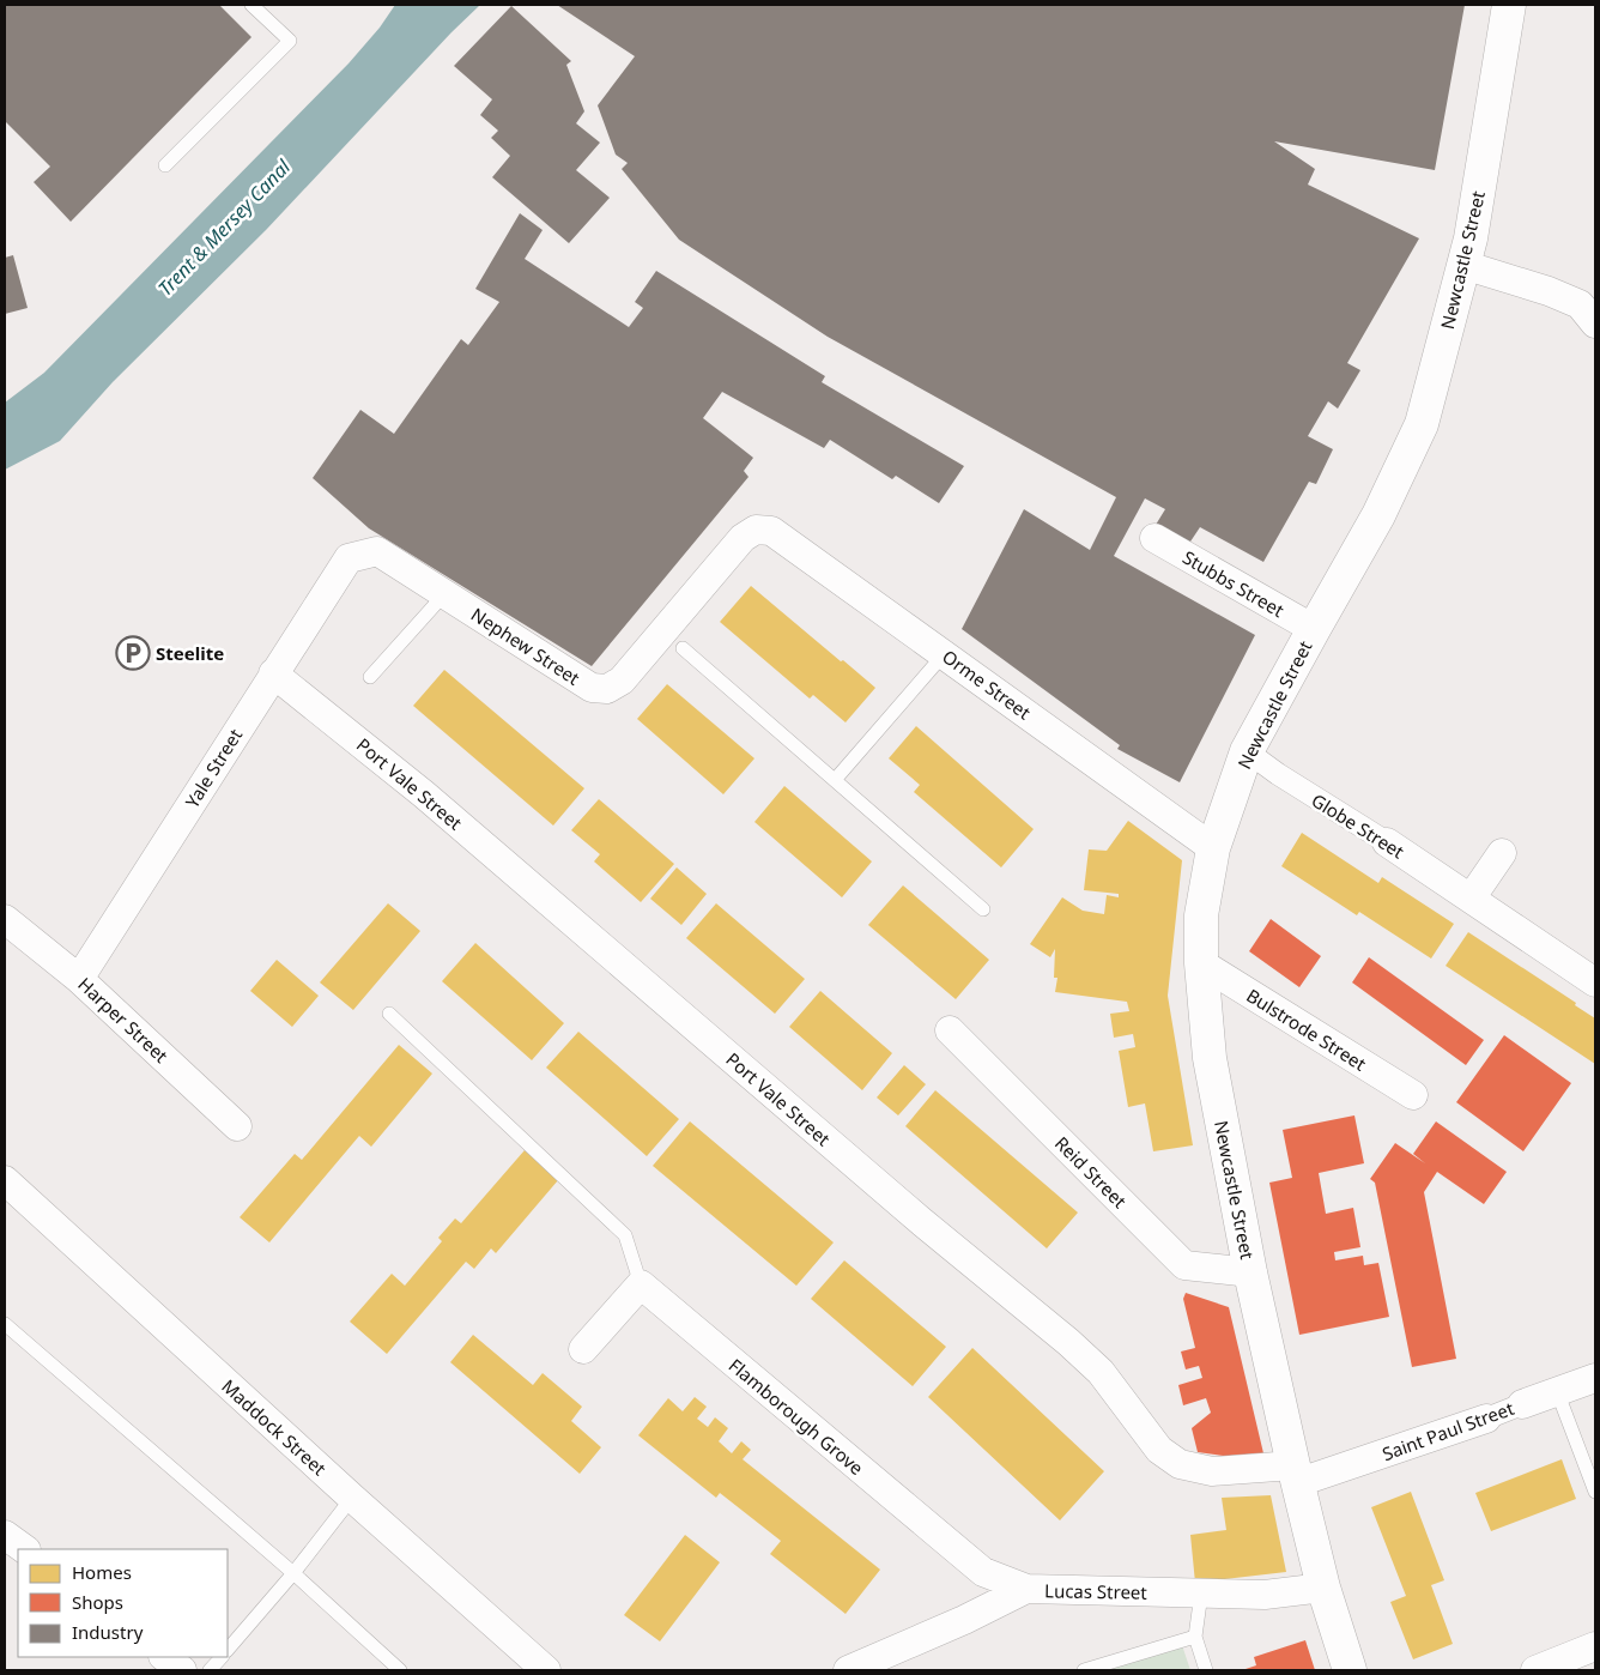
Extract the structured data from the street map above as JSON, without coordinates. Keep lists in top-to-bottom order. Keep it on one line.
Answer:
{"streets":{"main road":["Newcastle Street"],"street":["Stubbs Street","Nephew Street","Orme Street","Yale Street","Port Vale Street","Globe Street","Harper Street","Bulstrode Street","Reid Street","Flamborough Grove","Maddock Street","Saint Paul Street","Lucas Street"]},"crossings":[["Newcastle Street","Stubbs Street"],["Newcastle Street","Orme Street"],["Newcastle Street","Port Vale Street"],["Newcastle Street","Globe Street"],["Newcastle Street","Bulstrode Street"],["Newcastle Street","Reid Street"],["Newcastle Street","Saint Paul Street"],["Newcastle Street","Lucas Street"],["Nephew Street","Orme Street"],["Nephew Street","Yale Street"],["Yale Street","Port Vale Street"],["Yale Street","Harper Street"],["Port Vale Street","Saint Paul Street"],["Flamborough Grove","Lucas Street"]],"water":["Trent & Mersey Canal"],"places":{"parking":["Steelite"]},"legend":["Homes","Shops","Industry"]}
